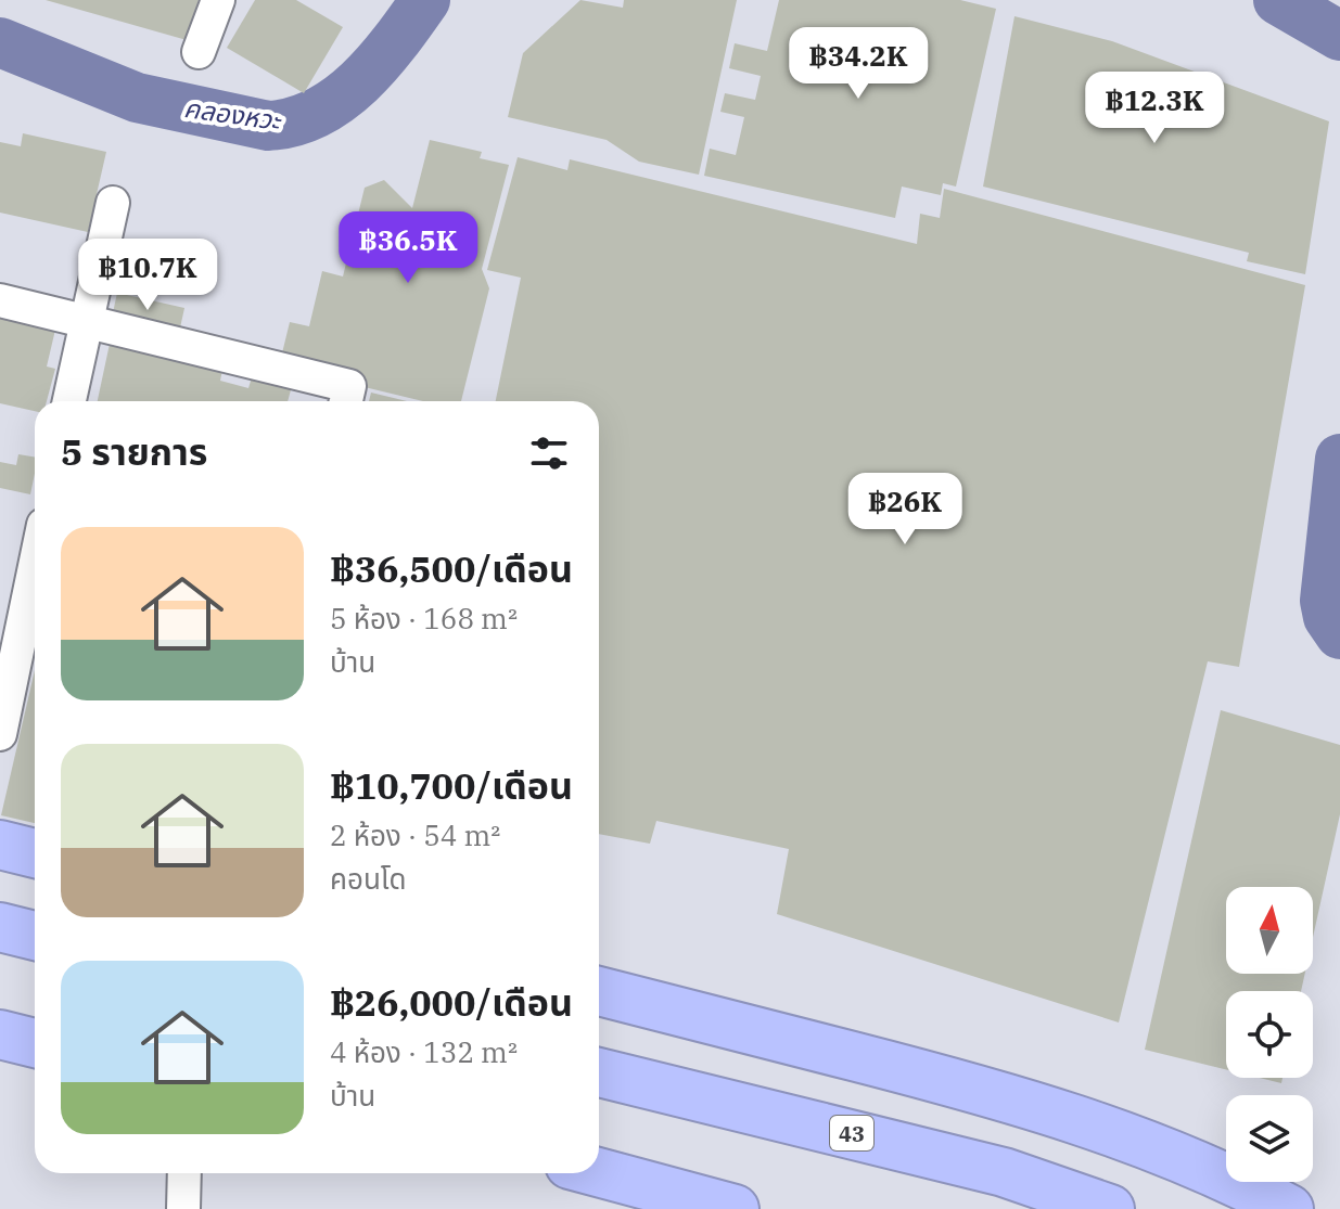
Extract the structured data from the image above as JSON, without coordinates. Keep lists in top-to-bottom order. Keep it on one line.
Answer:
{"streets":{"highway":["43"]},"water":["คลองหวะ"],"north":"top","page":{"price":["฿34.2K","฿12.3K","฿36.5K","฿10.7K","฿26K"],"heading":"5 รายการ","list":[{"name":"฿36,500/เดือน","note":"5 ห้อง · 168 m² · บ้าน"},{"name":"฿10,700/เดือน","note":"2 ห้อง · 54 m² · คอนโด"},{"name":"฿26,000/เดือน","note":"4 ห้อง · 132 m² · บ้าน"}]}}
